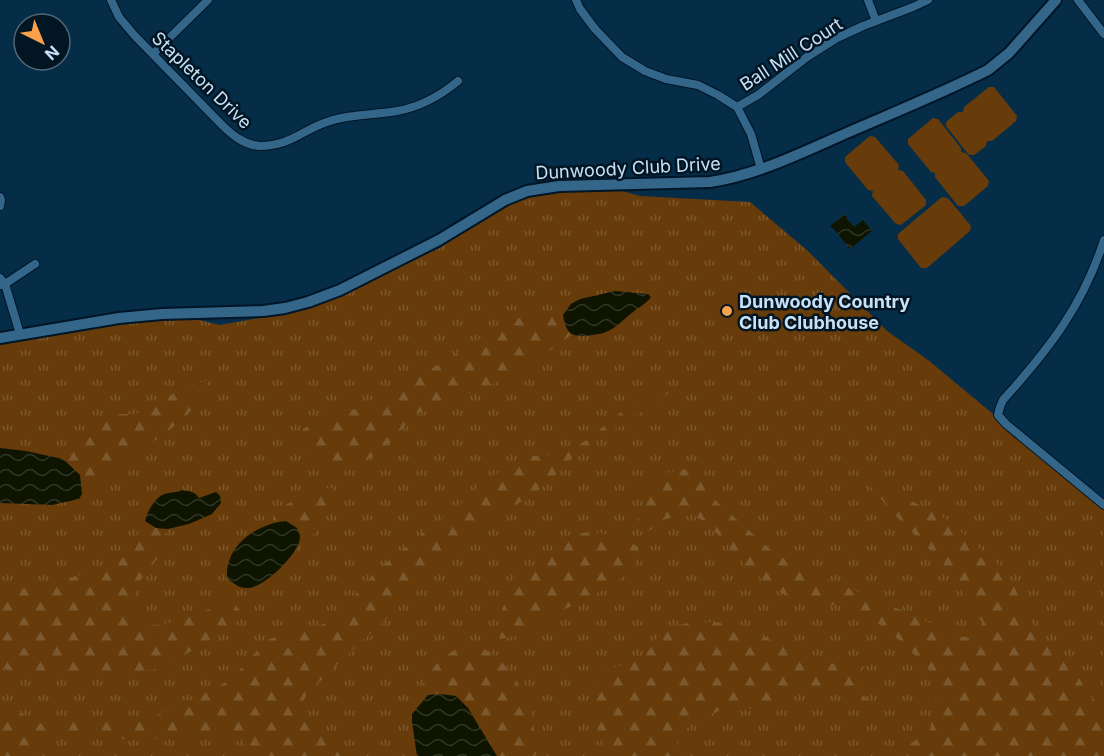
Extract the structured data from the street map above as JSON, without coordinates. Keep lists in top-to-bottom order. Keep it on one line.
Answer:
{"streets":{"street":["Ball Mill Court","Stapleton Drive","Dunwoody Club Drive"]},"places":["Dunwoody Country Club Clubhouse"],"north":"bottom right"}
